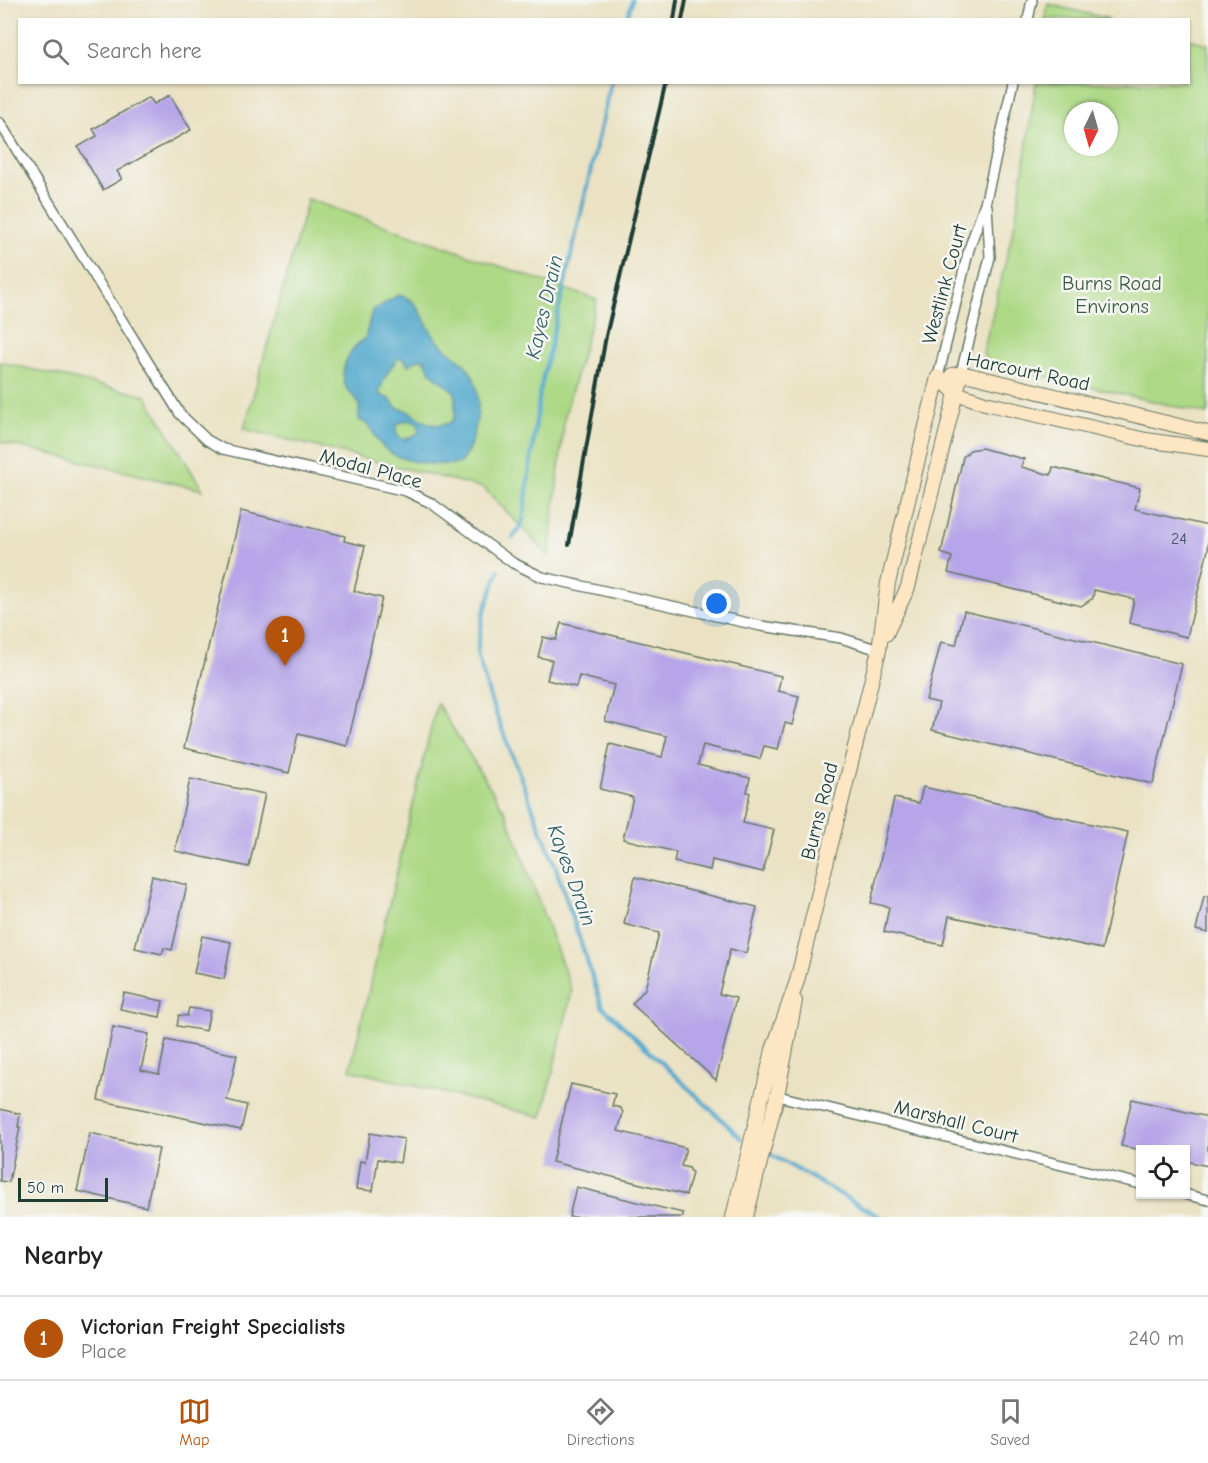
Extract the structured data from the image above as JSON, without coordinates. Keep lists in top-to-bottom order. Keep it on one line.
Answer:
{"streets":{"street":["Westlink Court","Harcourt Road","Modal Place","Burns Road","Marshall Court"]},"crossings":[["Westlink Court","Harcourt Road"],["Westlink Court","Burns Road"],["Harcourt Road","Burns Road"],["Modal Place","Burns Road"],["Burns Road","Marshall Court"]],"water":["Kayes Drain"],"parks":["Burns Road Environs"],"house_numbers":["24"],"scale_bar":"50 m","north":"bottom","page":{"search":"Search here","pins":"1","scale":"50 m","heading":"Nearby","list":[{"mark":"1","name":"Victorian Freight Specialists","note":"Place","value":"240 m"}],"nav":["Map","Directions","Saved"]}}
